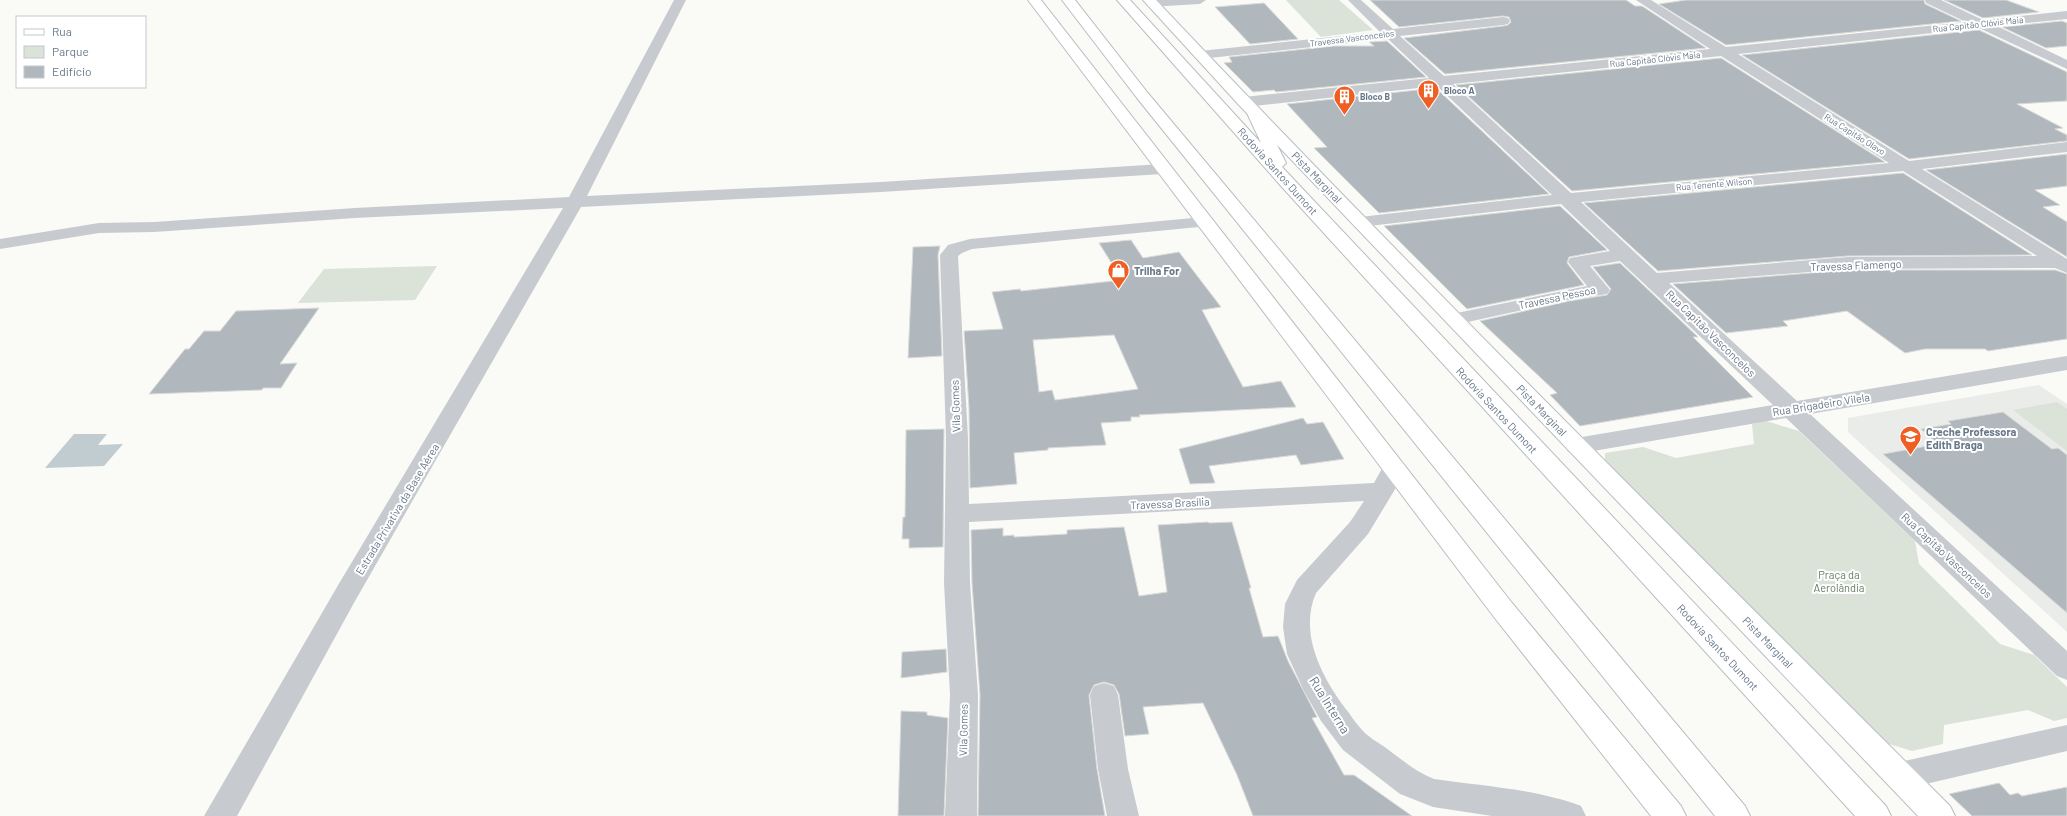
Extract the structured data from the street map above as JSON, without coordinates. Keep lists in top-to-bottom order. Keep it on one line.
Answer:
{"streets":{"main road":["Rodovia Santos Dumont","Pista Marginal"],"street":["Rua Capitão Clóvis Maia","Travessa Vasconcelos","Rua Capitão Olavo","Rua Tenente Wilson","Travessa Flamengo","Travessa Pessoa","Rua Capitão Vasconcelos","Rua Brigadeiro Vilela","Vila Gomes","Travessa Brasília","Estrada Privativa da Base Aérea","Rua Interna"]},"crossings":[["Rua Capitão Clóvis Maia","Rua Capitão Olavo"],["Rua Capitão Clóvis Maia","Pista Marginal"],["Rua Capitão Clóvis Maia","Rua Capitão Vasconcelos"],["Travessa Vasconcelos","Pista Marginal"],["Travessa Vasconcelos","Rua Capitão Vasconcelos"],["Rua Capitão Olavo","Rua Tenente Wilson"],["Rua Capitão Olavo","Travessa Flamengo"],["Pista Marginal","Rua Tenente Wilson"],["Pista Marginal","Travessa Pessoa"],["Pista Marginal","Rua Brigadeiro Vilela"],["Rua Tenente Wilson","Rua Capitão Vasconcelos"],["Travessa Flamengo","Rua Capitão Vasconcelos"],["Travessa Pessoa","Rua Capitão Vasconcelos"],["Rua Capitão Vasconcelos","Rua Brigadeiro Vilela"],["Vila Gomes","Travessa Brasília"],["Travessa Brasília","Rua Interna"]],"parks":["Praça da Aerolândia"],"places":{"building":["Bloco A","Bloco B"],"shop":["Trilha For"],"school or university":["Creche Professora Edith Braga"]},"legend":["Rua","Parque","Edifício"]}
